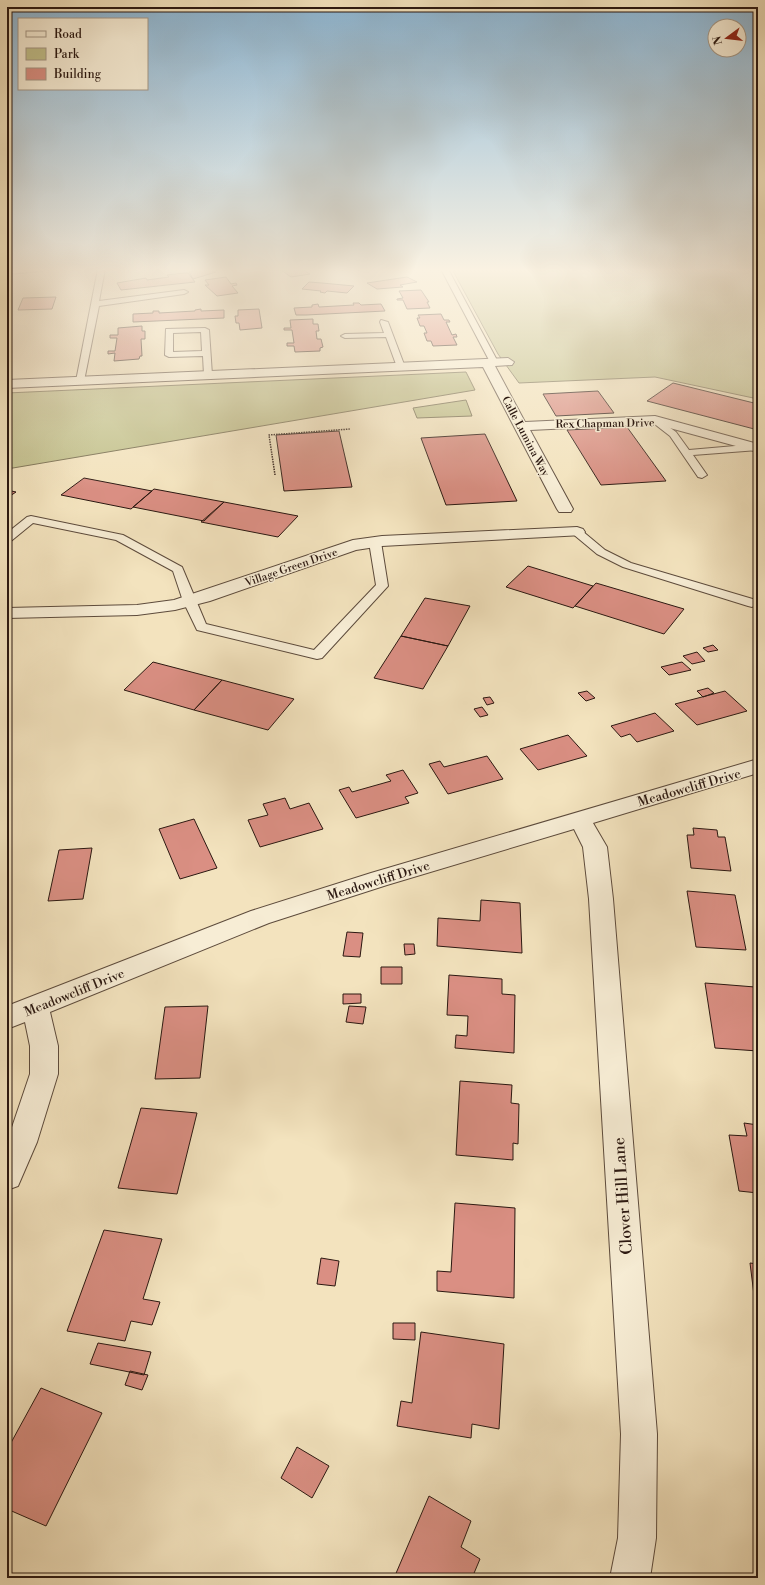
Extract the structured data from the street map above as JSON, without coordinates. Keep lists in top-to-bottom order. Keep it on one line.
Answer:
{"streets":{"street":["Rex Chapman Drive","Calle Lumina Way","Village Green Drive","Meadowcliff Drive","Clover Hill Lane"]},"crossings":[["Rex Chapman Drive","Calle Lumina Way"],["Meadowcliff Drive","Clover Hill Lane"]],"legend":["Road","Park","Building"],"north":"left"}
